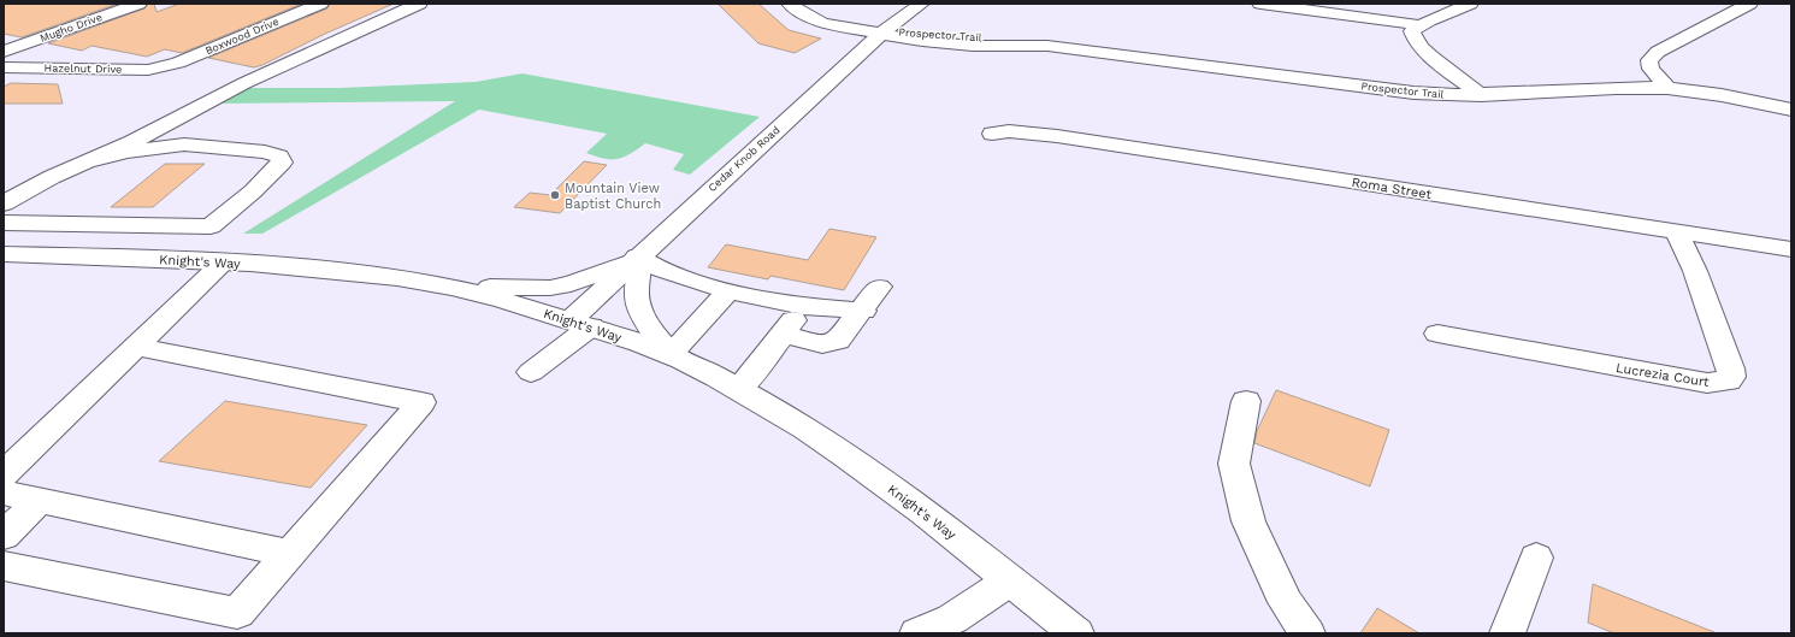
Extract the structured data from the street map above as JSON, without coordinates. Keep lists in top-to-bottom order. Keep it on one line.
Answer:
{"streets":{"street":["Mugho Drive","Prospector Trail","Boxwood Drive","Hazelnut Drive","Cedar Knob Road","Roma Street","Knight's Way","Lucrezia Court"]},"crossings":[["Prospector Trail","Cedar Knob Road"],["Boxwood Drive","Hazelnut Drive"],["Cedar Knob Road","Knight's Way"],["Roma Street","Lucrezia Court"]],"places":["Mountain View Baptist Church"]}
